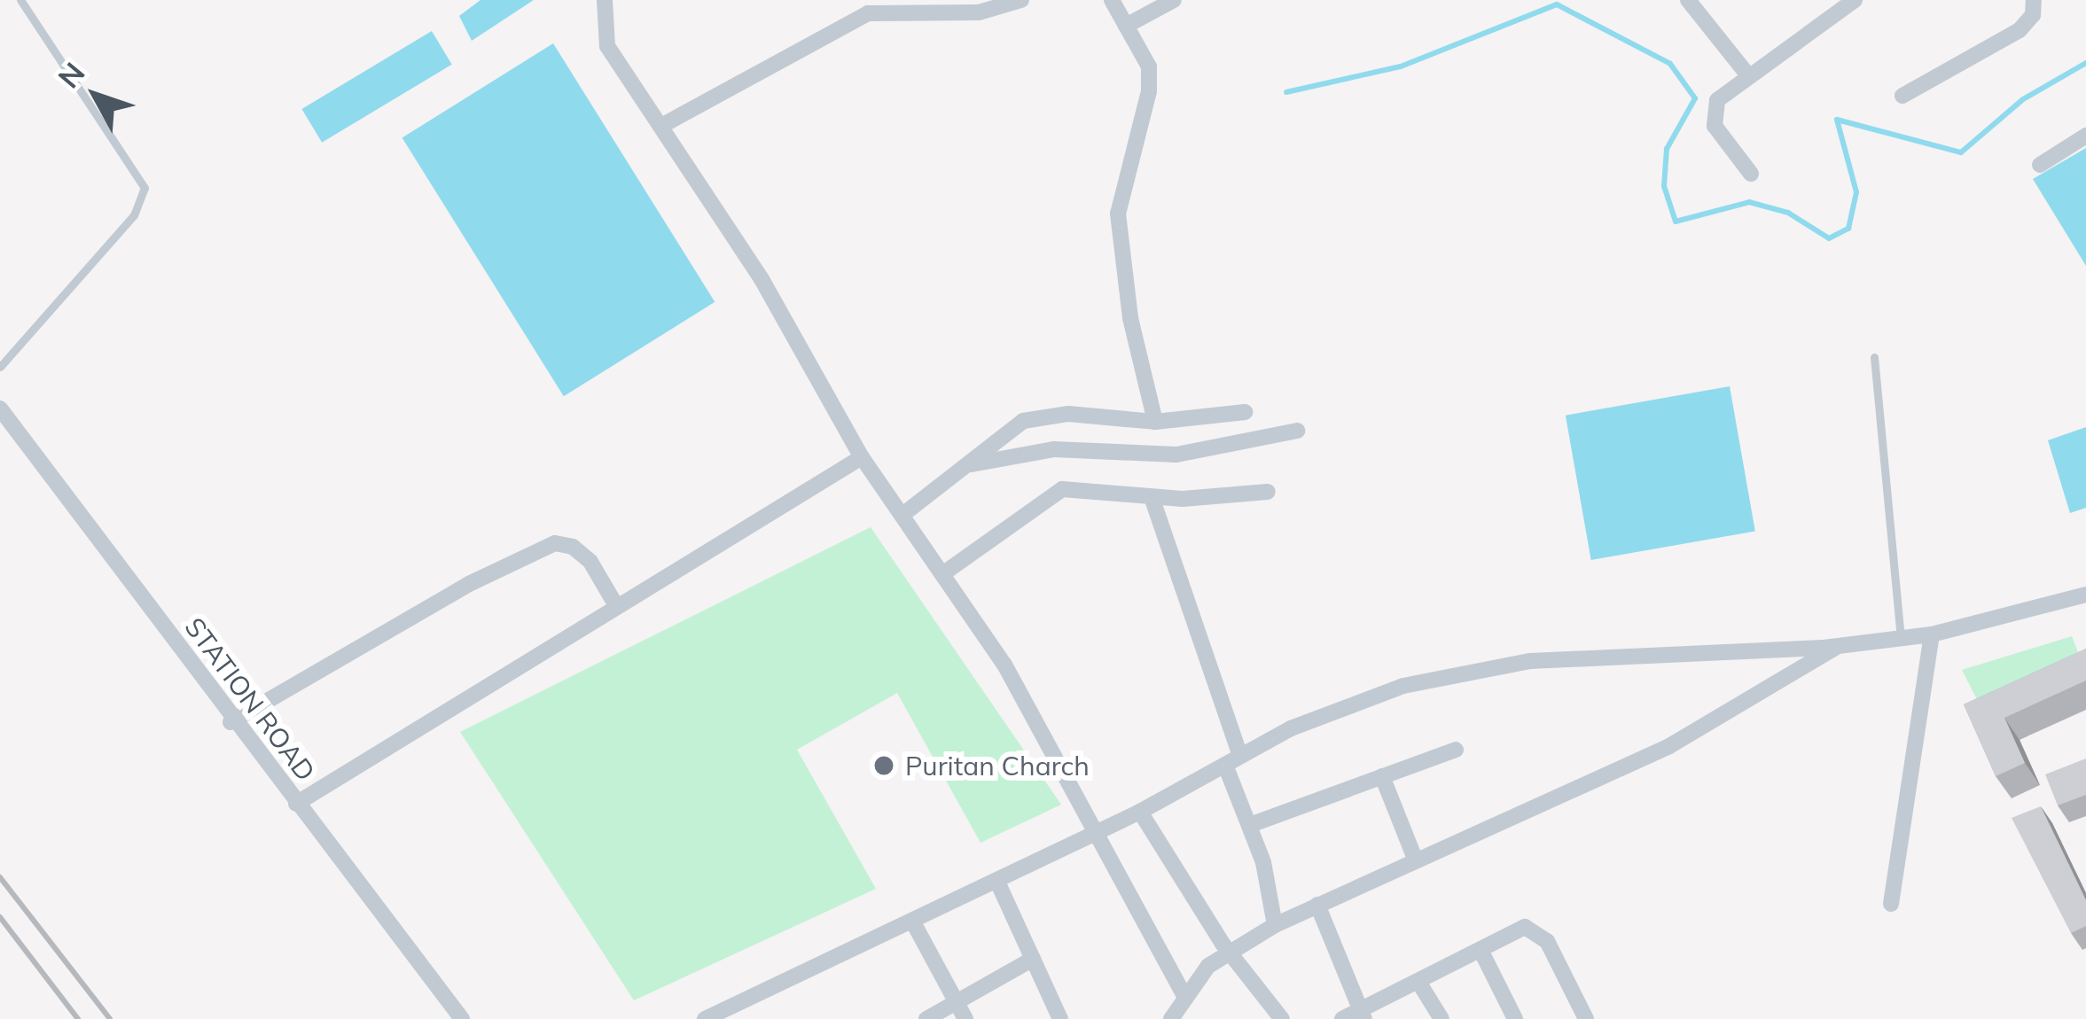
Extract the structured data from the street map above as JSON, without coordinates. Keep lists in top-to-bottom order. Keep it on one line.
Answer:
{"streets":{"street":["STATION ROAD"]},"places":["Puritan Charch"],"north":"top left"}
